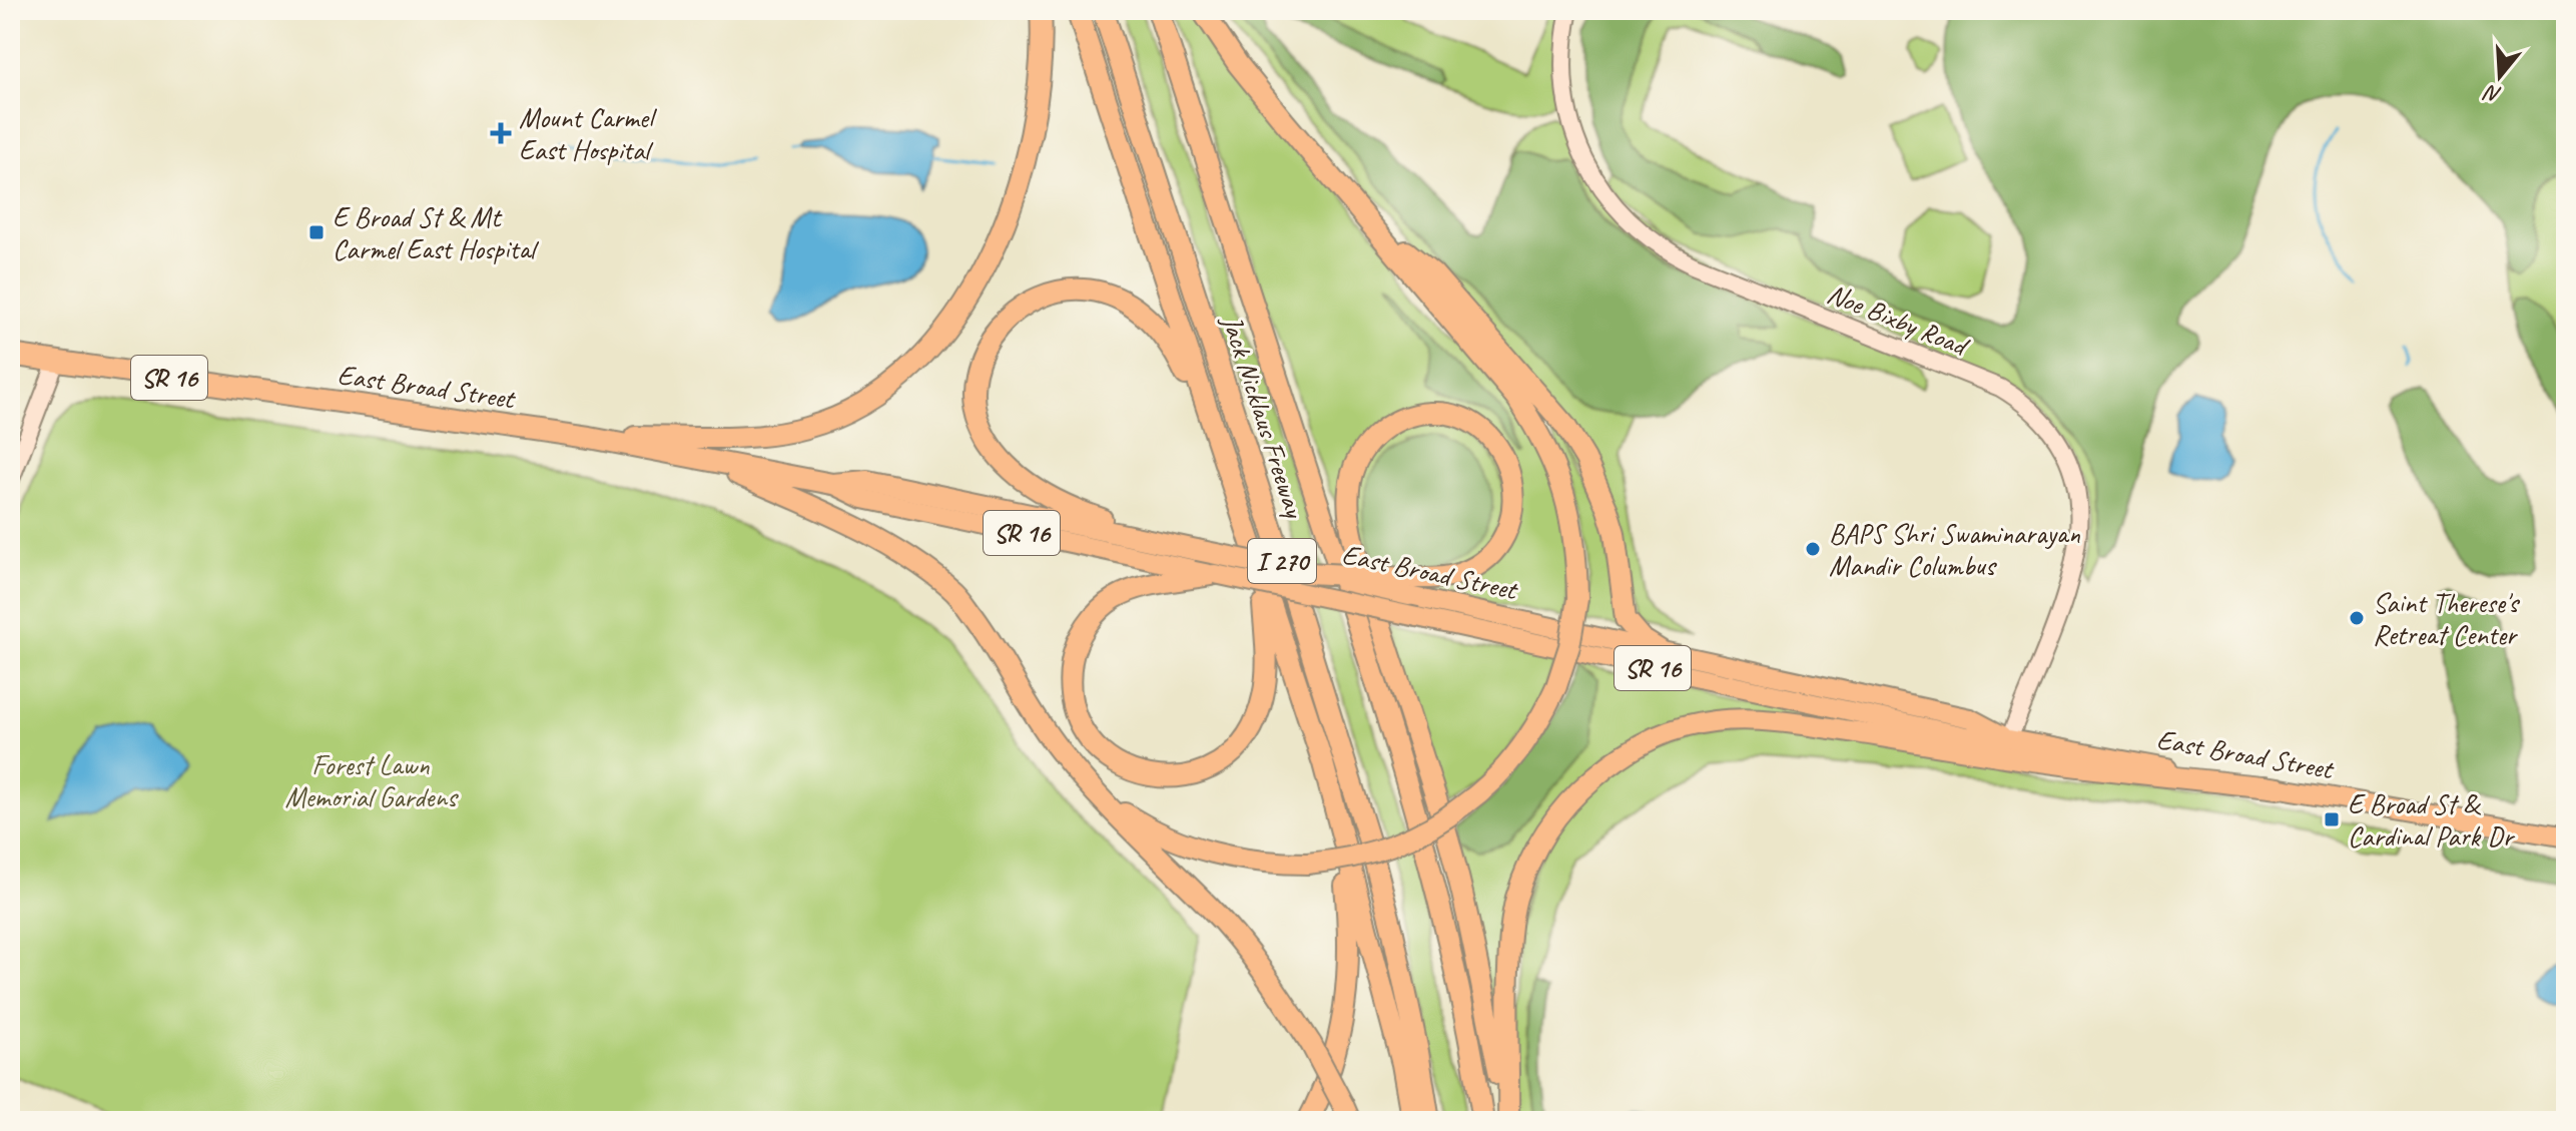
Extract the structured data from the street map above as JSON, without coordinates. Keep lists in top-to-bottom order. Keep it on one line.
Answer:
{"streets":{"highway":["SR 16","East Broad Street","Jack Nicklaus Freeway","I 270"],"street":["Noe Bixby Road"]},"crossings":[["Noe Bixby Road","East Broad Street"]],"parks":["Forest Lawn Memorial Gardens"],"places":{"health":["Mount Carmel East Hospital"],"transit":["E Broad St & Mt Carmel East Hospital","E Broad St & Cardinal Park Dr"],"other":["BAPS Shri Swaminarayan Mandir Columbus","Saint Therese's Retreat Center"]},"north":"bottom"}
